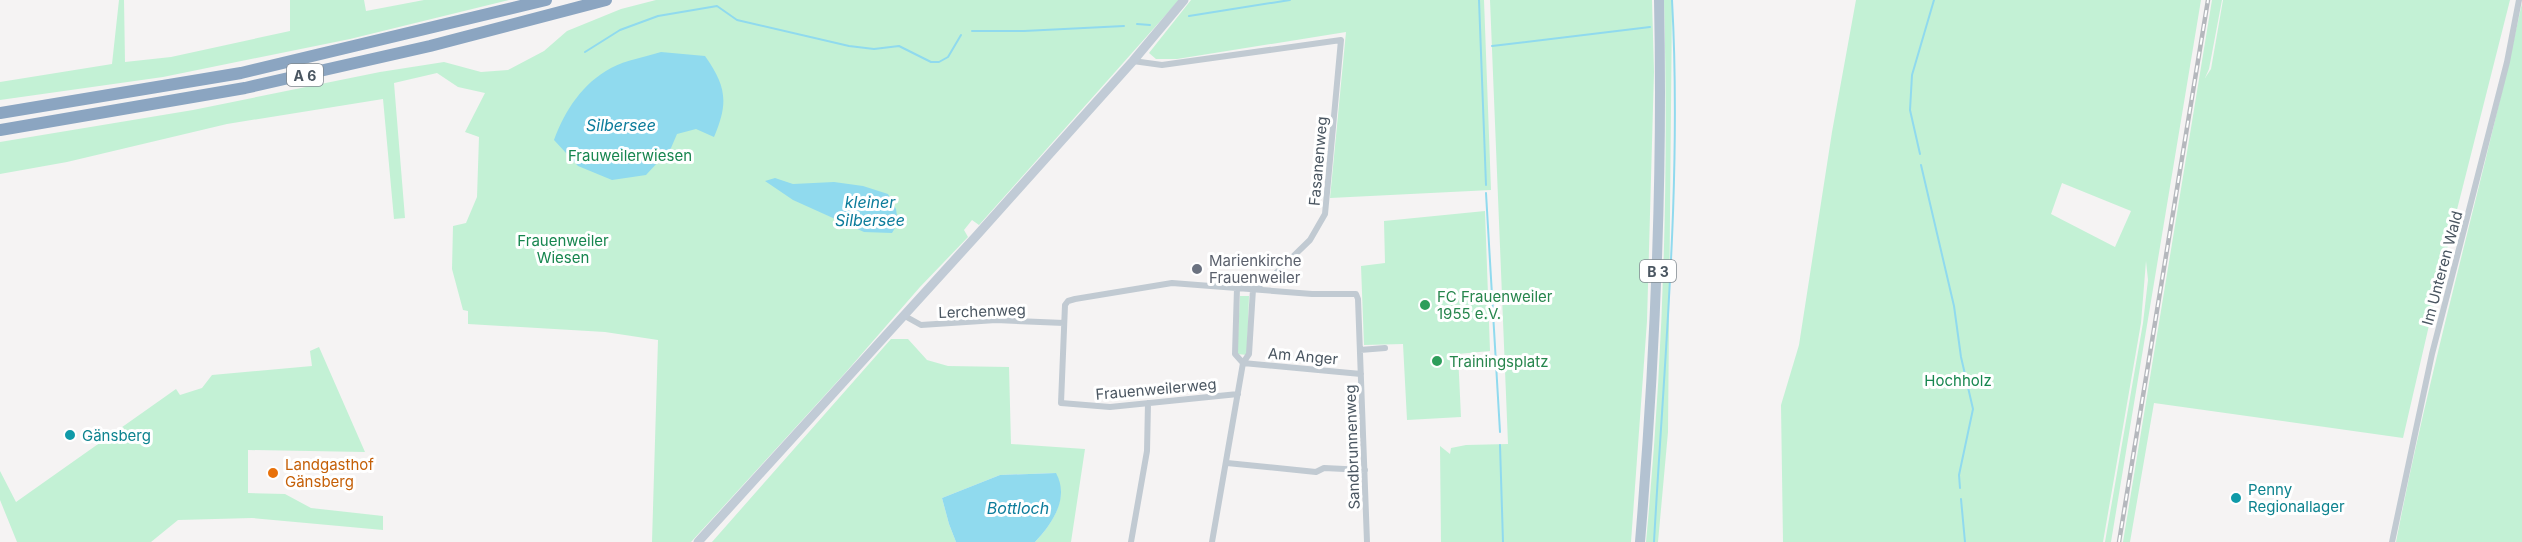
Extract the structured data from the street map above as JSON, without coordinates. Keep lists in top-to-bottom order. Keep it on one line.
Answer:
{"streets":{"highway":["A 6"],"main road":["B 3"],"street":["Fasanenweg","Im Unteren Wald","Lerchenweg","Am Anger","Frauenweilerweg","Sandbrunnenweg"]},"crossings":[["Fasanenweg","Sandbrunnenweg"],["Lerchenweg","Frauenweilerweg"],["Am Anger","Sandbrunnenweg"]],"water":["Silbersee","kleiner Silbersee","Bottloch"],"parks":["Frauweilerwiesen","Frauenweiler Wiesen","Hochholz"],"places":["Marienkirche Frauenweiler","FC Frauenweiler 1955 e.V.","Trainingsplatz","Gänsberg","Landgasthof Gänsberg","Penny Regionallager"]}
